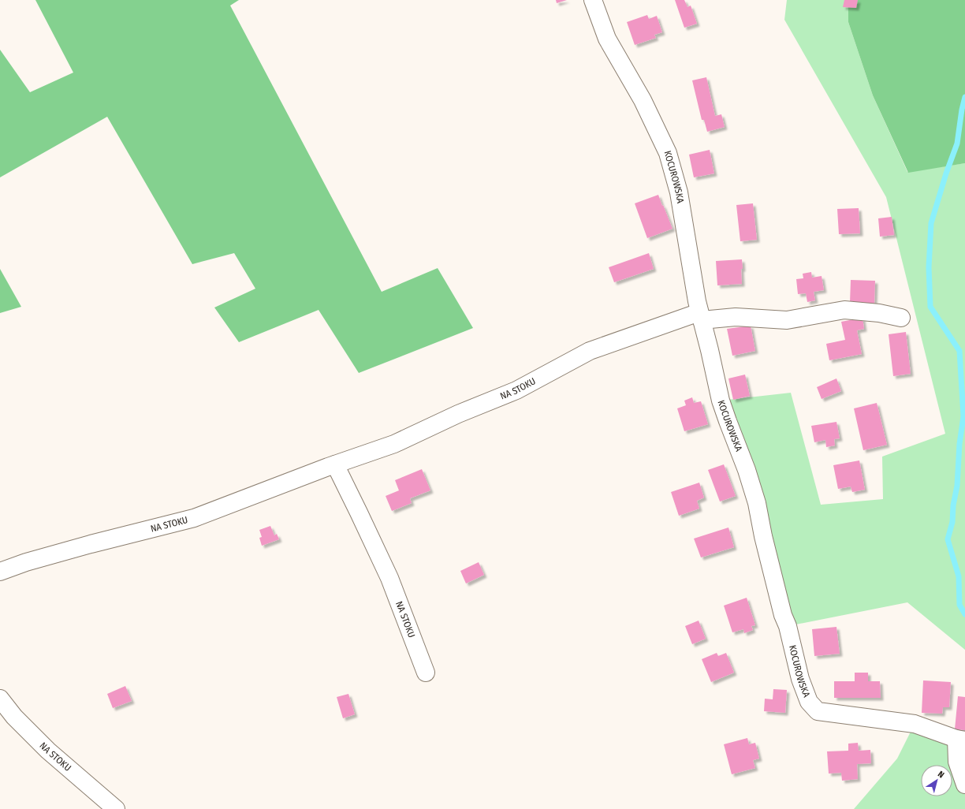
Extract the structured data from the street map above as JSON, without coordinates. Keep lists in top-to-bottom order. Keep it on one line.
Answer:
{"streets":{"street":["KOCUROWSKA","NA STOKU"]},"crossings":[["KOCUROWSKA","NA STOKU"]],"north":"top right"}
